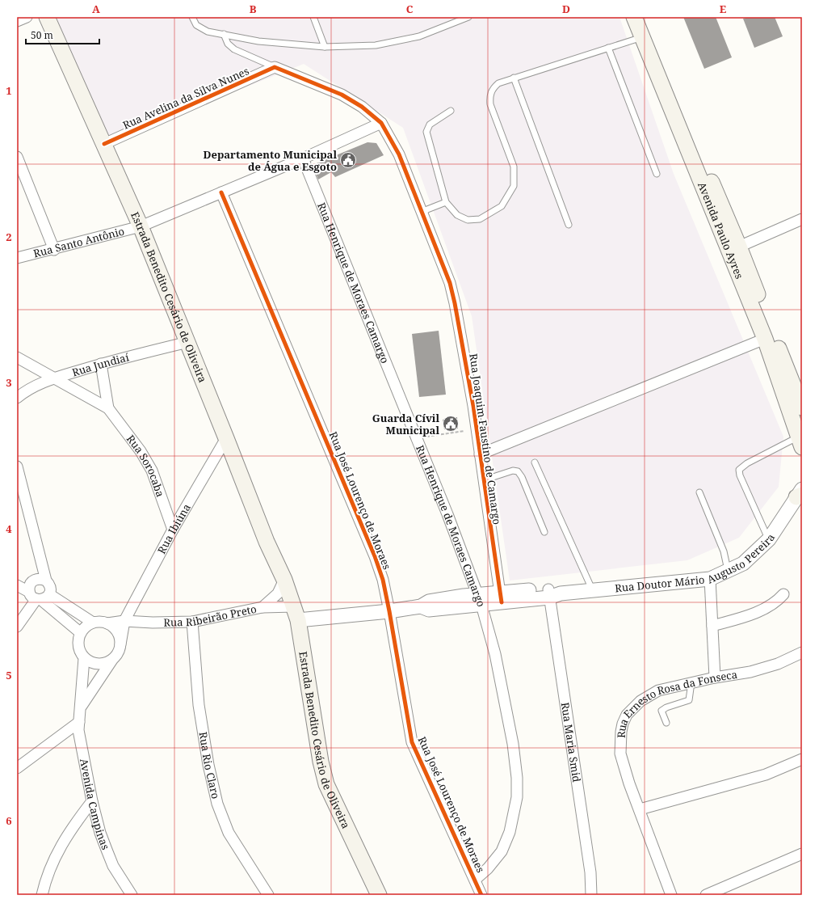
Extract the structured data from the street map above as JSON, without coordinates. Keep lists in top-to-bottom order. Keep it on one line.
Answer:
{"streets":{"main road":["Avenida Paulo Ayres","Estrada Benedito Cesário de Oliveira"],"street":["Rua Avelina da Silva Nunes","Rua Santo Antônio","Rua Henrique de Moraes Camargo","Rua Jundiaí","Rua Joaquim Faustino de Camargo","Rua Sorocaba","Rua José Lourenço de Moraes","Rua Ibiúna","Rua Doutor Mário Augusto Pereira","Rua Ribeirão Preto","Rua Ernesto Rosa da Fonseca","Rua Maria Smid","Rua Rio Claro","Avenida Campinas"]},"crossings":[["Rua Avelina da Silva Nunes","Estrada Benedito Cesário de Oliveira"],["Rua Avelina da Silva Nunes","Rua Joaquim Faustino de Camargo"],["Rua Santo Antônio","Rua Henrique de Moraes Camargo"],["Rua Santo Antônio","Estrada Benedito Cesário de Oliveira"],["Rua Santo Antônio","Rua Joaquim Faustino de Camargo"],["Rua Santo Antônio","Rua José Lourenço de Moraes"],["Rua Henrique de Moraes Camargo","Rua José Lourenço de Moraes"],["Rua Henrique de Moraes Camargo","Rua Doutor Mário Augusto Pereira"],["Estrada Benedito Cesário de Oliveira","Rua Jundiaí"],["Estrada Benedito Cesário de Oliveira","Rua Ibiúna"],["Estrada Benedito Cesário de Oliveira","Rua Doutor Mário Augusto Pereira"],["Estrada Benedito Cesário de Oliveira","Rua Ribeirão Preto"],["Rua Jundiaí","Rua Sorocaba"],["Rua Joaquim Faustino de Camargo","Rua Doutor Mário Augusto Pereira"],["Rua Sorocaba","Rua Ibiúna"],["Rua José Lourenço de Moraes","Rua Doutor Mário Augusto Pereira"],["Rua Ibiúna","Rua Ribeirão Preto"],["Rua Ibiúna","Avenida Campinas"],["Rua Doutor Mário Augusto Pereira","Rua Ribeirão Preto"],["Rua Doutor Mário Augusto Pereira","Rua Maria Smid"],["Rua Ribeirão Preto","Rua Rio Claro"]],"places":{"public building":["Departamento Municipal de Água e Esgoto","Guarda Cívil Municipal"]},"scale_bar":"50 m","grid":{"columns":["A","B","C","D","E"],"rows":["1","2","3","4","5","6"]}}
